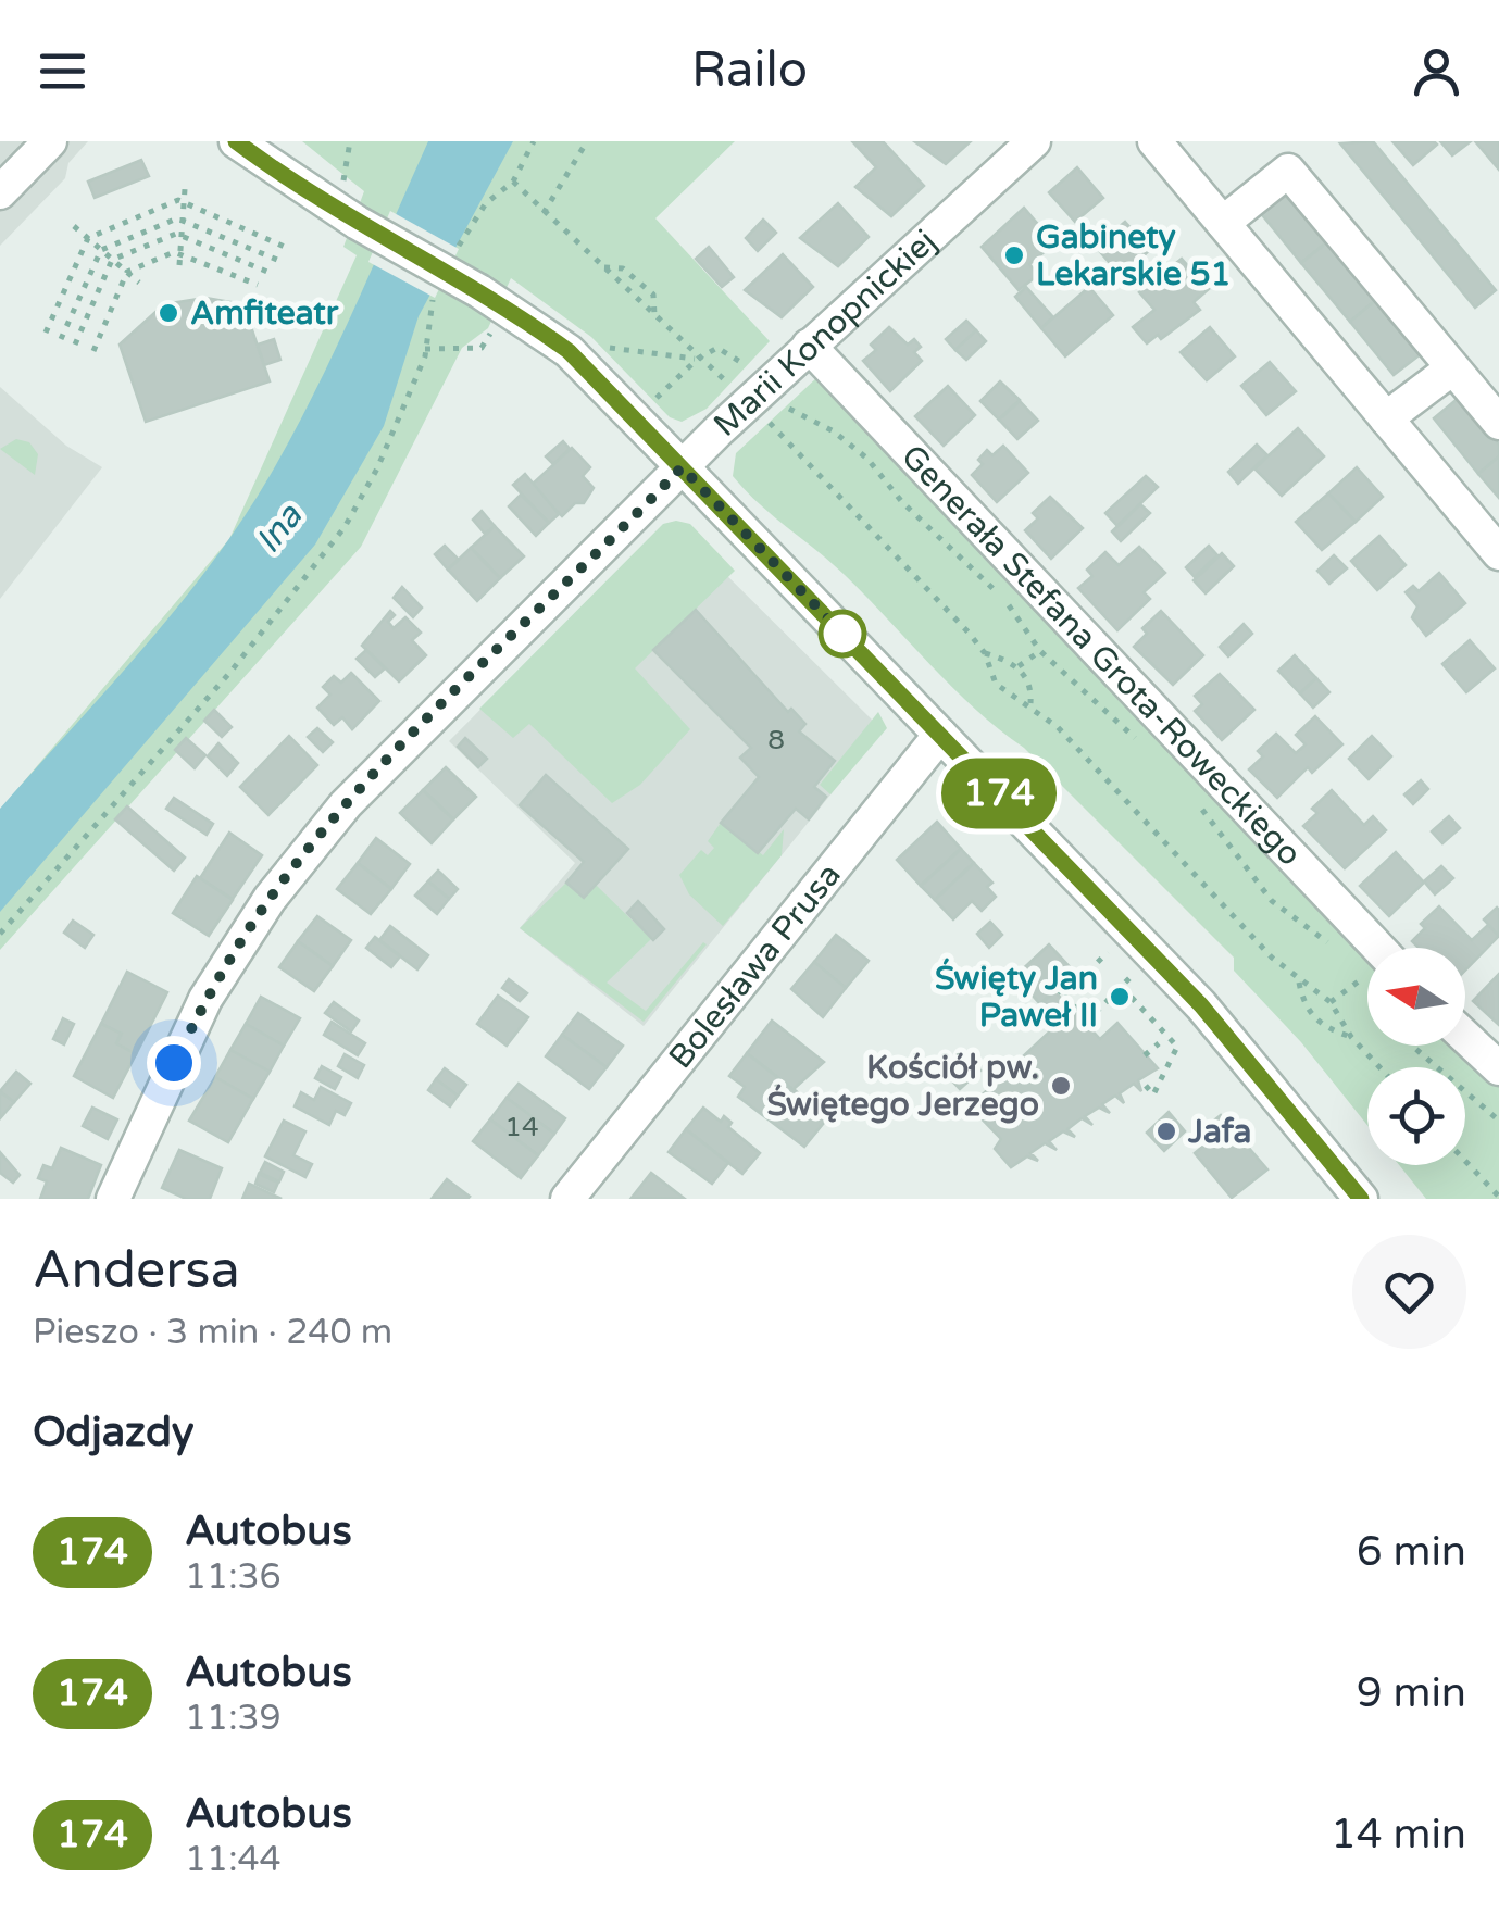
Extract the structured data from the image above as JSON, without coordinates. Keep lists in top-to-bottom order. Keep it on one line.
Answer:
{"streets":{"street":["Marii Konopnickiej","Generała Stefana Grota-Roweckiego","Bolesława Prusa"]},"crossings":[["Marii Konopnickiej","Generała Stefana Grota-Roweckiego"]],"water":["Ina"],"places":["Gabinety Lekarskie 51","Amfiteatr","Święty Jan Paweł II","Kościół pw. Świętego Jerzego","Jafa"],"lines":["bus line 174"],"house_numbers":["8","14"],"north":"left","page":{"header":"Railo","on_map":"174","heading":[["Andersa","Pieszo · 3 min · 240 m"],"Odjazdy"],"list":[{"mark":"174","name":"Autobus","note":"11:36","value":"6 min"},{"mark":"174","name":"Autobus","note":"11:39","value":"9 min"},{"mark":"174","name":"Autobus","note":"11:44","value":"14 min"}]}}
